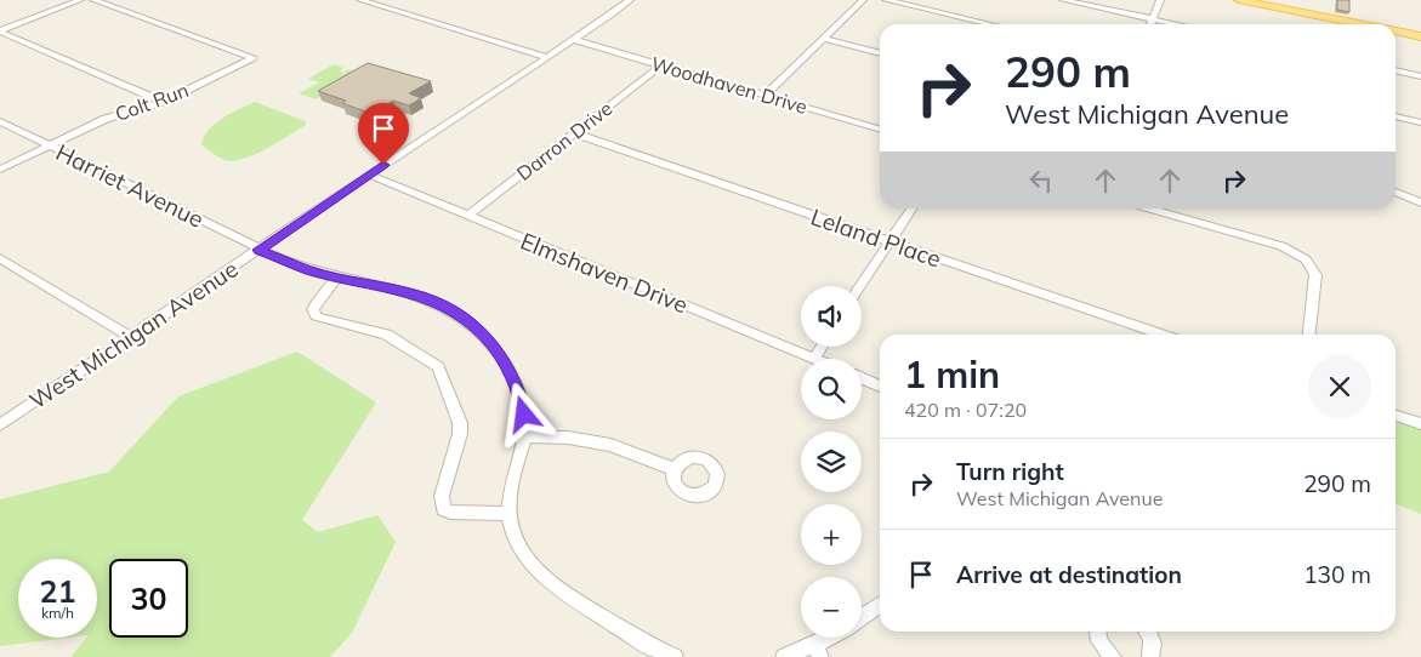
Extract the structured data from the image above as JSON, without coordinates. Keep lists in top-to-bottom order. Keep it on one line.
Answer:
{"streets":{"street":["Woodhaven Drive","Colt Run","Darron Drive","Harriet Avenue","Leland Place","Elmshaven Drive","West Michigan Avenue"]},"crossings":[["Woodhaven Drive","Darron Drive"],["Woodhaven Drive","West Michigan Avenue"],["Colt Run","Harriet Avenue"],["Darron Drive","Leland Place"],["Darron Drive","Elmshaven Drive"],["Harriet Avenue","West Michigan Avenue"],["Elmshaven Drive","West Michigan Avenue"]],"page":{"turn":["290 m","West Michigan Avenue"],"map_buttons":["+","−"],"heading":["1 min","420 m · 07:20"],"list":[{"name":"Turn right","note":"West Michigan Avenue","value":"290 m"},{"name":"Arrive at destination","value":"130 m"}],"speed":"21 km/h","limit":"30"}}
